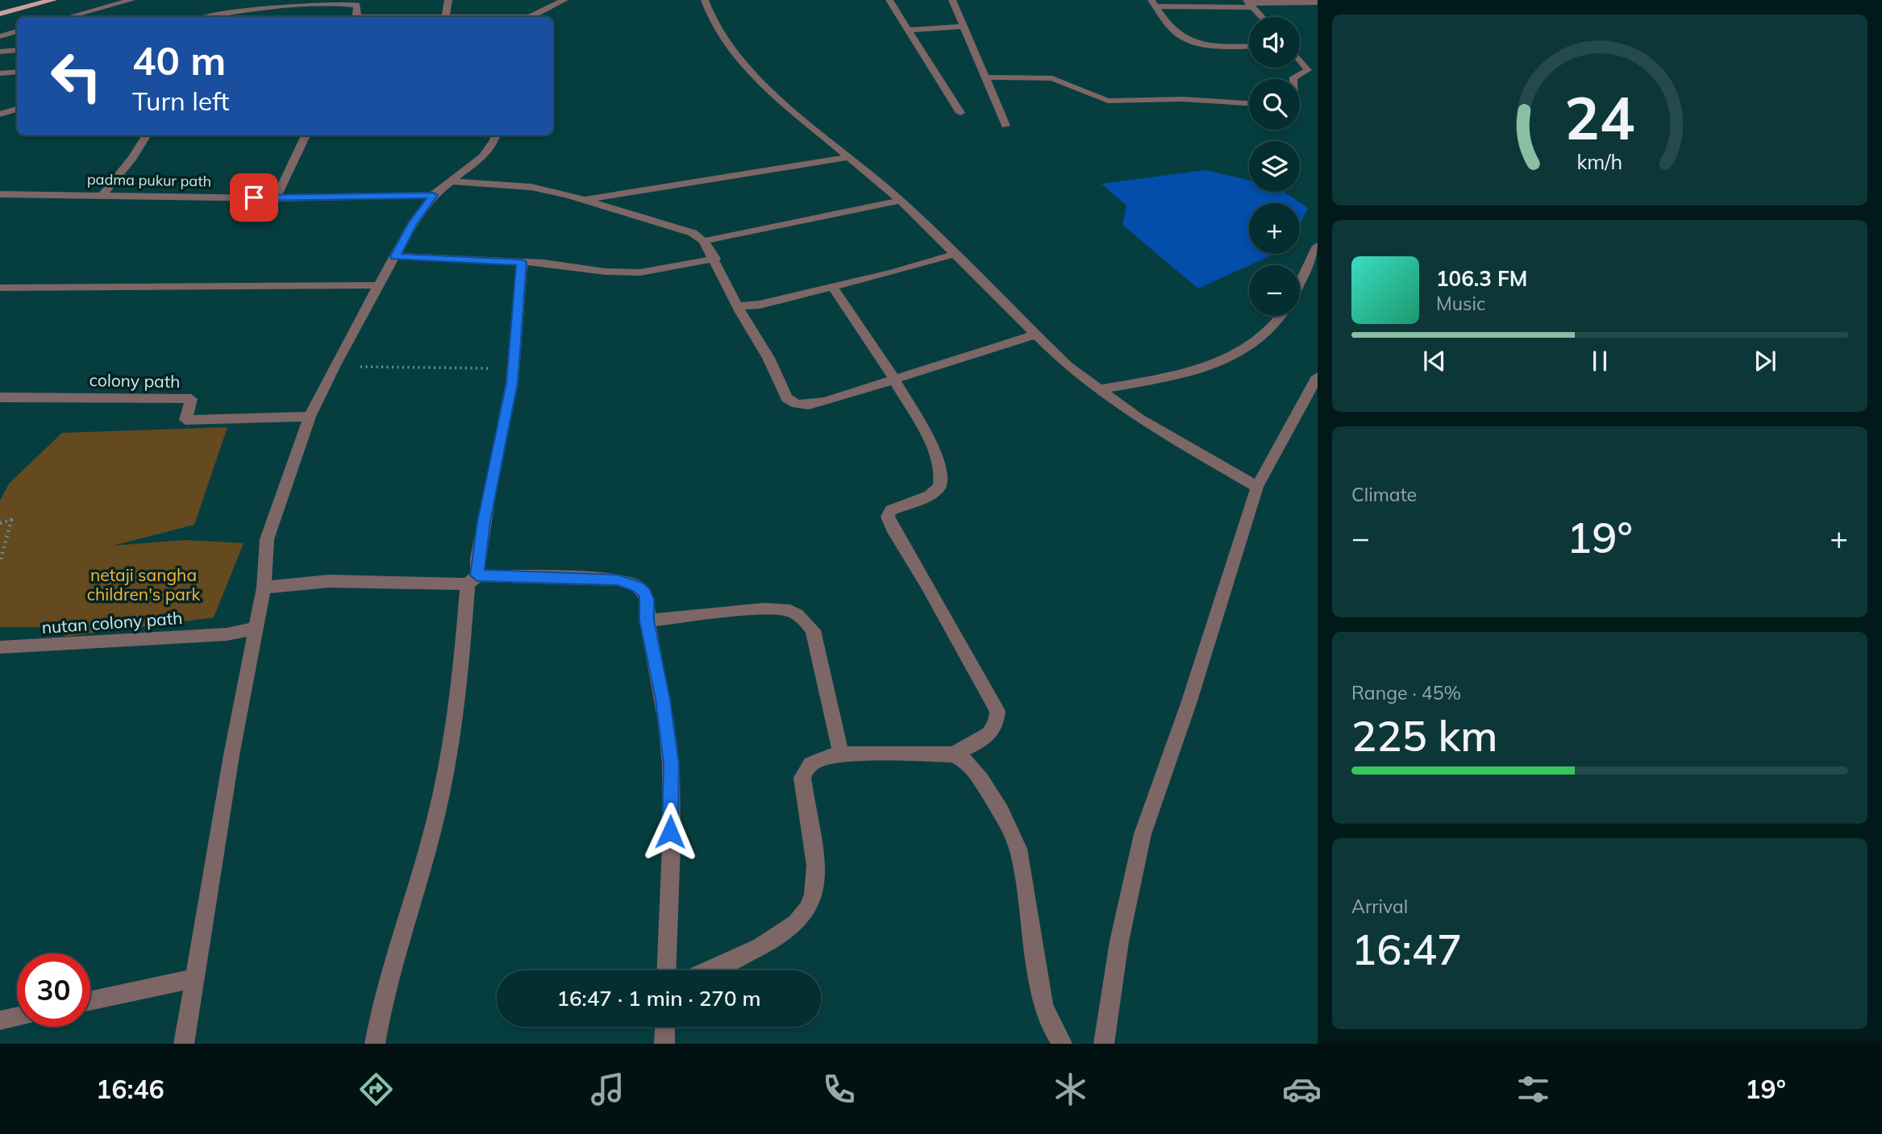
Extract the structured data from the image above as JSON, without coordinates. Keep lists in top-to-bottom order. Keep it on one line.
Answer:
{"streets":{"street":["padma pukur path","colony path","nutan colony path"]},"parks":["netaji sangha children's park"],"page":{"map_buttons":["+","−"],"turn":["40 m","Turn left"],"song":["106.3 FM","Music"],"tile":["Climate",["Range · 45%","225 km"],["Arrival","16:47"]],"heat":["−","19°","+"],"limit":"30","trip":"16:47 · 1 min · 270 m","tabs":["16:46","19°"],"gauge":["24","km/h"]}}
